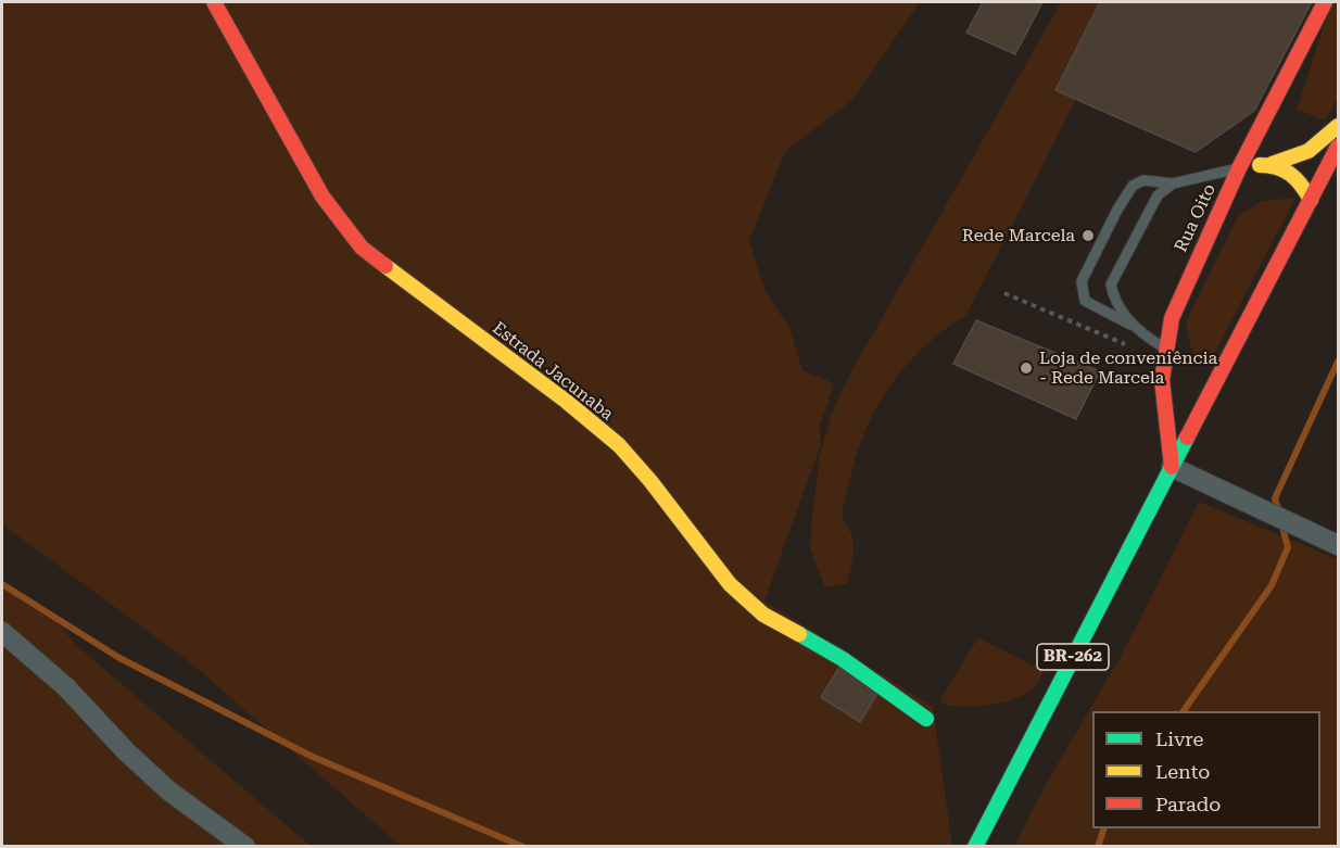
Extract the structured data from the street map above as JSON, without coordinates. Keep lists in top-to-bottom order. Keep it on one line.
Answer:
{"streets":{"main road":["Rua Oito","Estrada Jacunaba","BR-262"]},"crossings":[["Rua Oito","BR-262"]],"places":["Rede Marcela","Loja de conveniência - Rede Marcela"],"legend":["Livre","Lento","Parado"]}
